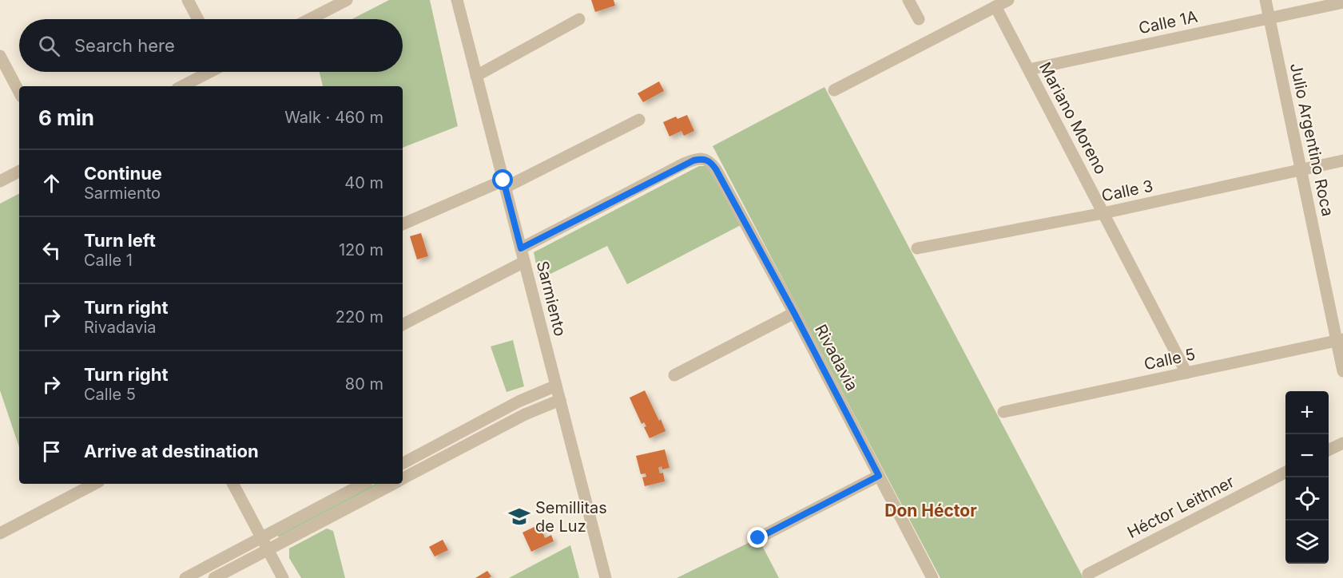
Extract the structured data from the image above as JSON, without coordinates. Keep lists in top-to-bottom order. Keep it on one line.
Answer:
{"streets":{"street":["Calle 1A","Mariano Moreno","Julio Argentino Roca","Calle 3","Sarmiento","Rivadavia","Calle 5","Héctor Leithner"]},"crossings":[["Calle 1A","Mariano Moreno"],["Calle 1A","Julio Argentino Roca"],["Mariano Moreno","Calle 3"],["Mariano Moreno","Calle 5"],["Julio Argentino Roca","Calle 3"],["Julio Argentino Roca","Calle 5"],["Sarmiento","Rivadavia"]],"districts":["Don Héctor"],"places":{"school or university":["Semillitas de Luz"]},"page":{"search":"Search here","heading":["6 min","Walk · 460 m"],"list":[["Continue","Sarmiento","40 m"],["Turn left","Calle 1","120 m"],["Turn right","Rivadavia","220 m"],["Turn right","Calle 5","80 m"],"Arrive at destination"],"map_buttons":["+","−"]}}
